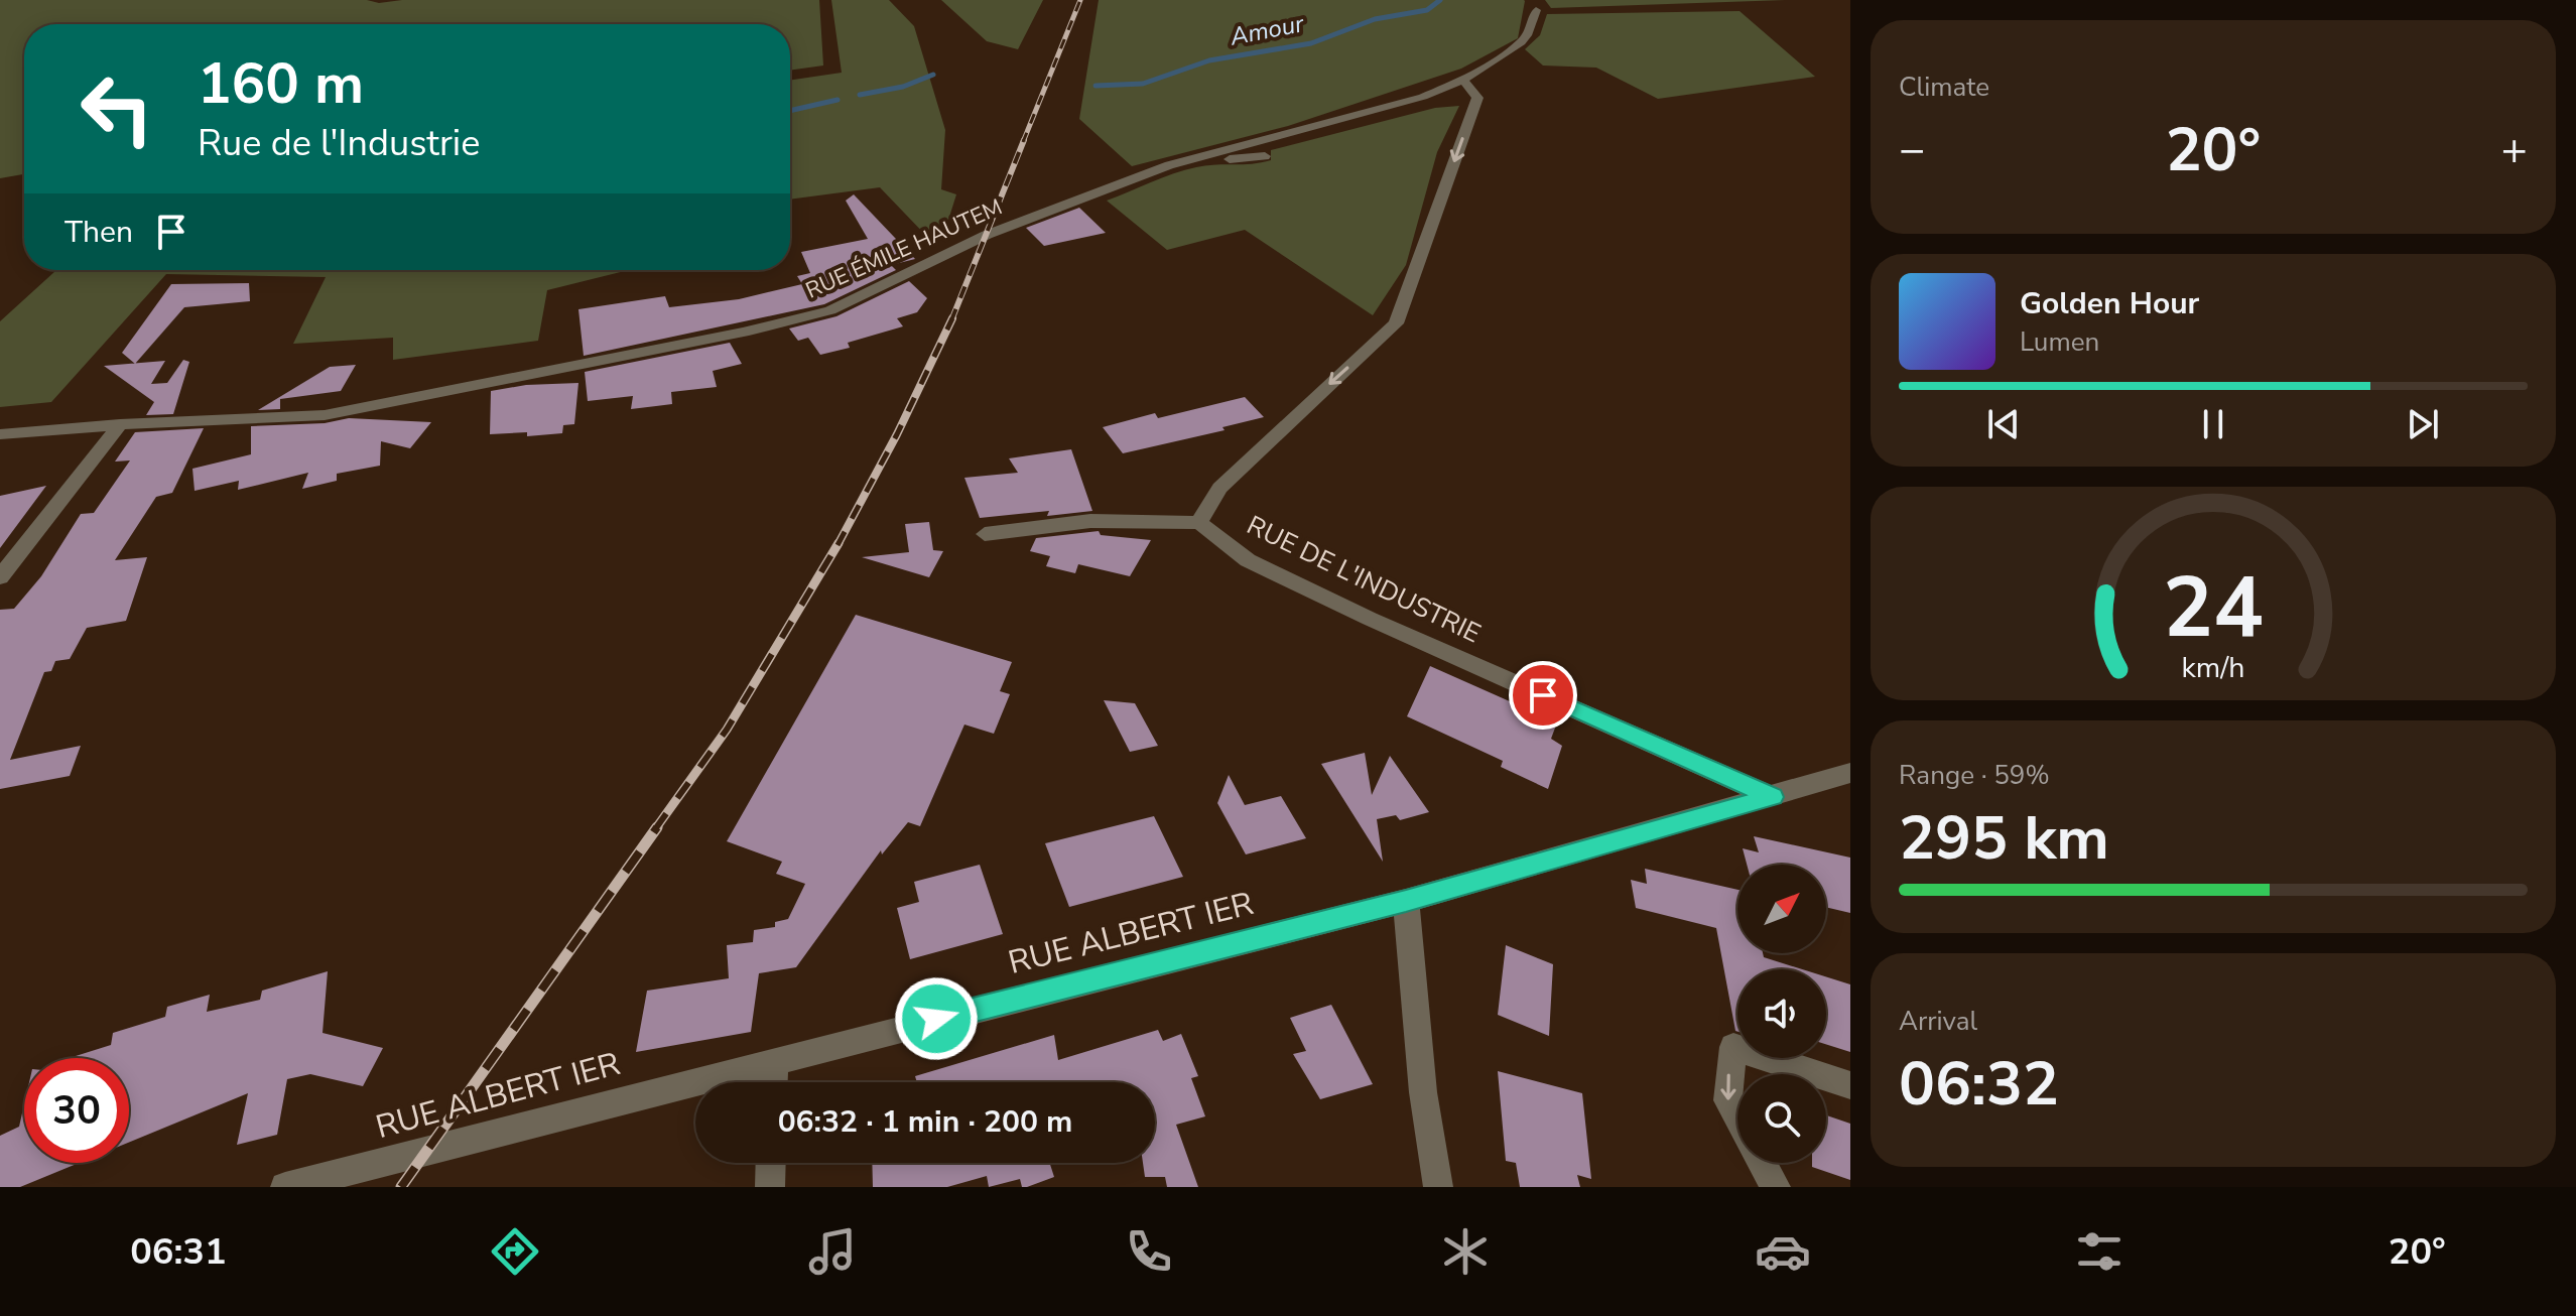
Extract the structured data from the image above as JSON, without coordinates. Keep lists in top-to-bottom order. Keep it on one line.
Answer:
{"streets":{"street":["RUE ÉMILE HAUTEM","RUE DE L'INDUSTRIE","RUE ALBERT IER"]},"crossings":[["RUE DE L'INDUSTRIE","RUE ALBERT IER"]],"water":["Amour"],"north":"top right","page":{"tile":["Climate",["Range · 59%","295 km"],["Arrival","06:32"]],"turn":["160 m","Rue de l'Industrie"],"heat":["−","20°","+"],"then":"Then","song":["Golden Hour","Lumen"],"limit":"30","trip":"06:32 · 1 min · 200 m","tabs":["06:31","20°"],"gauge":["24","km/h"]}}
